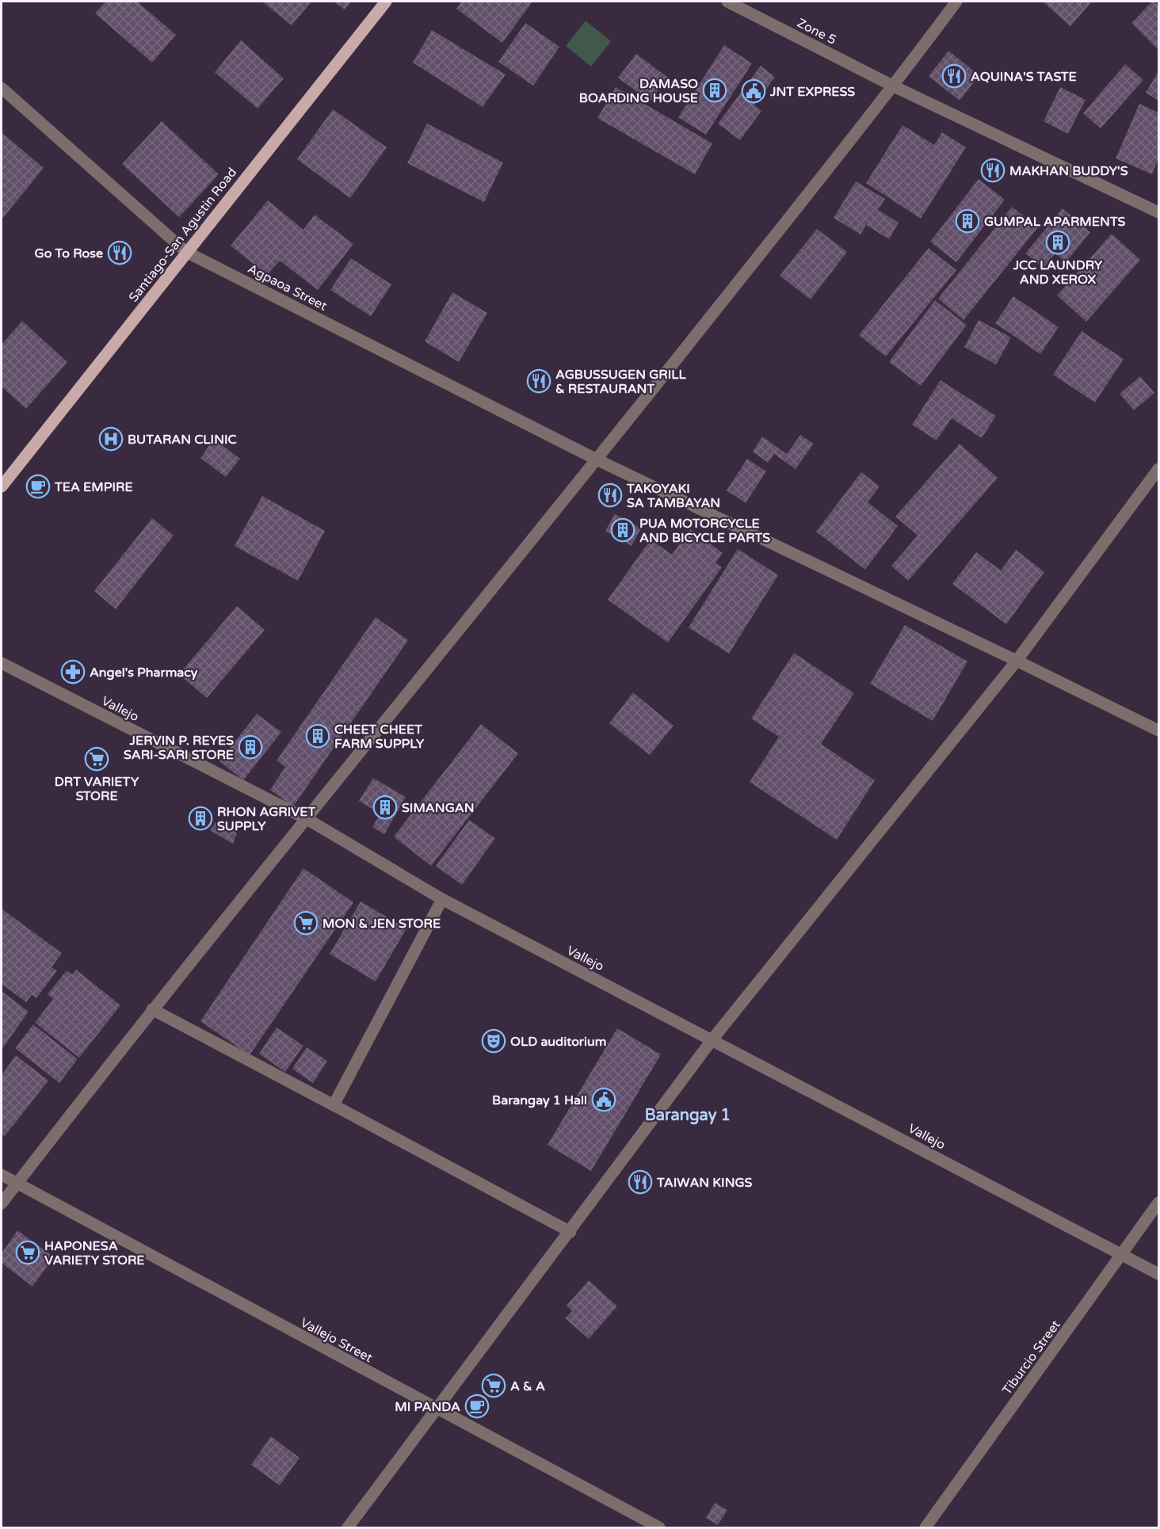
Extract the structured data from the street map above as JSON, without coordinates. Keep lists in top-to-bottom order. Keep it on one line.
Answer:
{"streets":{"main road":["Santiago-San Agustin Road"],"street":["Zone 5","Agpaoa Street","Vallejo","Vallejo Street","Tiburcio Street"]},"crossings":[["Santiago-San Agustin Road","Agpaoa Street"],["Vallejo","Tiburcio Street"]],"districts":["Barangay 1"],"places":{"restaurant":["AQUINA'S TASTE","MAKHAN BUDDY'S","Go To Rose","AGBUSSUGEN GRILL & RESTAURANT","TAKOYAKI SA TAMBAYAN","TAIWAN KINGS"],"building":["DAMASO BOARDING HOUSE","GUMPAL APARMENTS","JCC LAUNDRY AND XEROX","PUA MOTORCYCLE AND BICYCLE PARTS","CHEET CHEET FARM SUPPLY","JERVIN P. REYES SARI-SARI STORE","SIMANGAN","RHON AGRIVET SUPPLY"],"public building":["JNT EXPRESS","Barangay 1 Hall"],"hospital":["BUTARAN CLINIC"],"cafe":["TEA EMPIRE","MI PANDA"],"pharmacy":["Angel's Pharmacy"],"supermarket":["DRT VARIETY STORE","MON & JEN STORE","HAPONESA VARIETY STORE","A & A"],"theatre":["OLD auditorium"]}}
